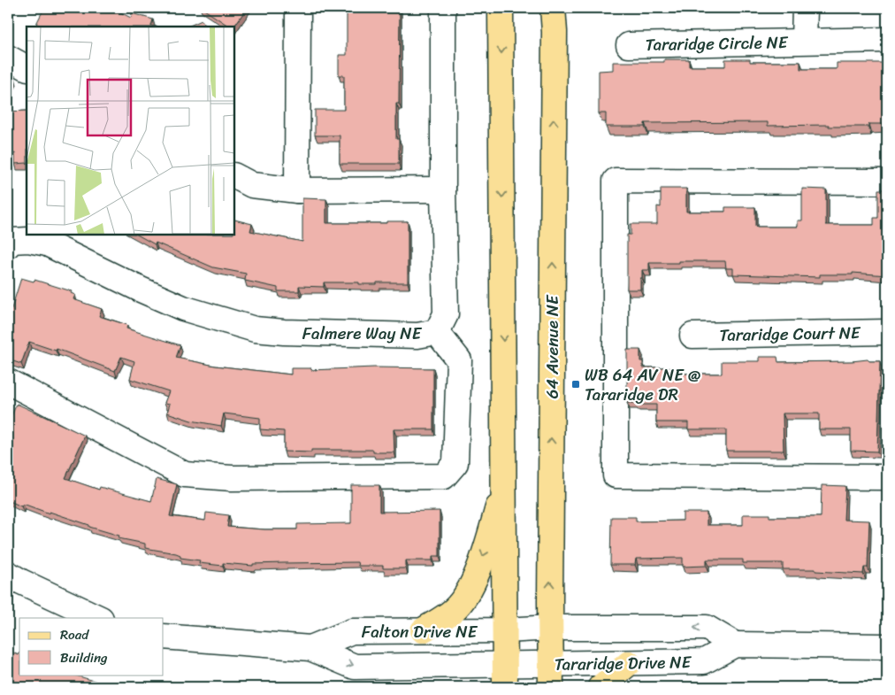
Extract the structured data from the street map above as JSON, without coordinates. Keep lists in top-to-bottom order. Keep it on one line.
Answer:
{"streets":{"main road":["64 Avenue NE"],"street":["Tararidge Circle NE","Falmere Way NE","Tararidge Court NE","Falton Drive NE","Tararidge Drive NE"]},"crossings":[["64 Avenue NE","Tararidge Drive NE"],["Falton Drive NE","Tararidge Drive NE"]],"places":{"transit":["WB 64 AV NE @ Tararidge DR"]},"legend":["Road","Building"]}
